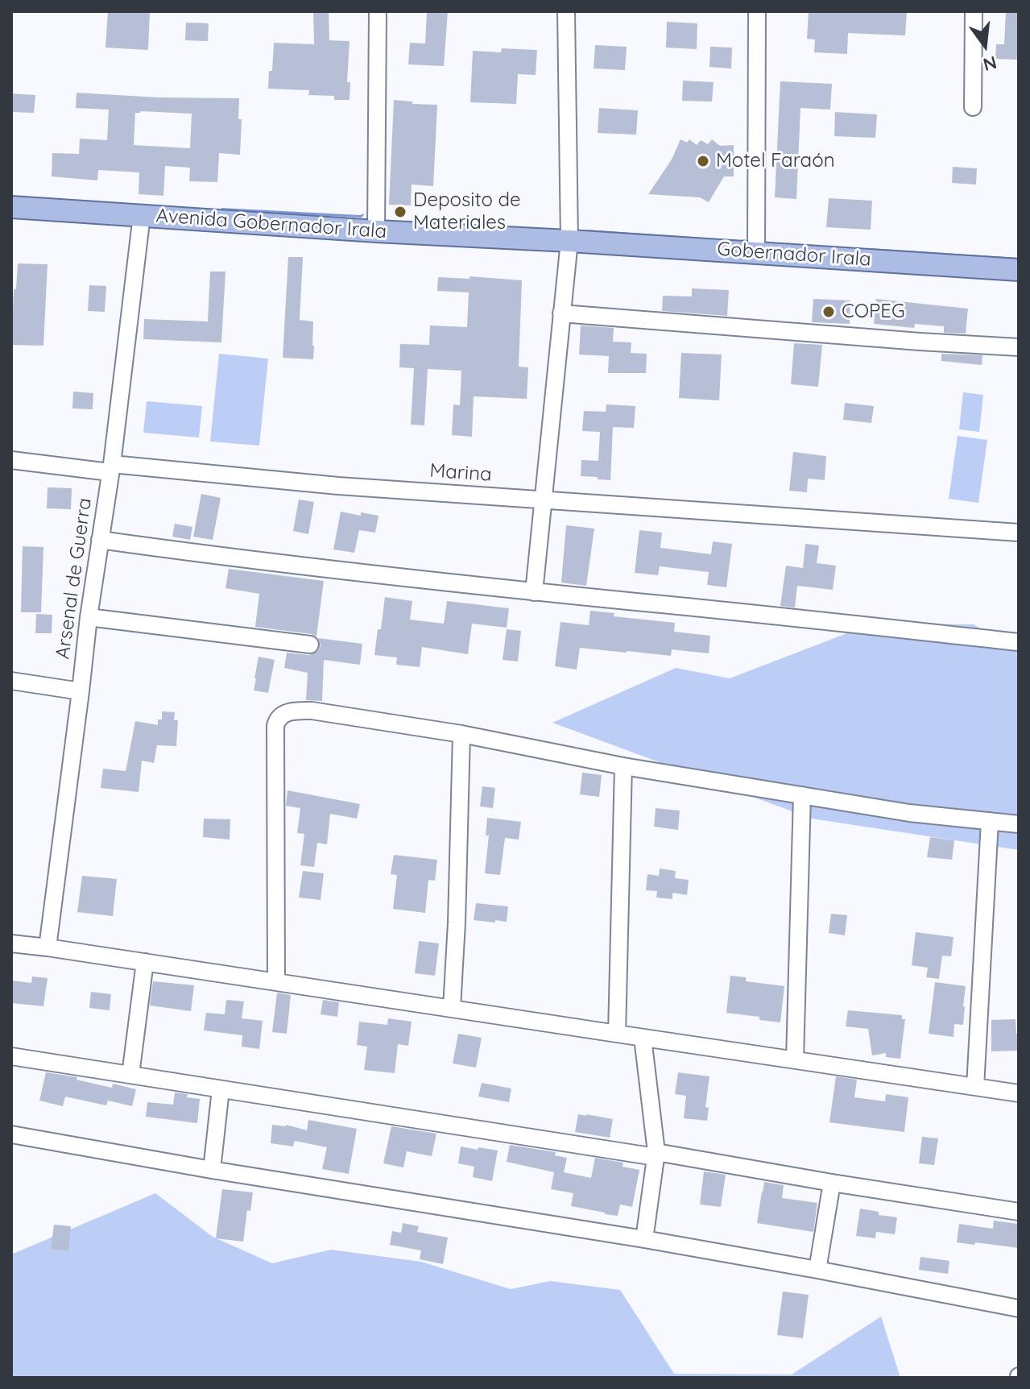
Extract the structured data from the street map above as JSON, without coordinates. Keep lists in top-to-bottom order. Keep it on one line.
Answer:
{"streets":{"main road":["Avenida Gobernador Irala","Gobernador Irala"],"street":["Marina","Arsenal de Guerra"]},"crossings":[["Avenida Gobernador Irala","Gobernador Irala"],["Avenida Gobernador Irala","Arsenal de Guerra"],["Marina","Arsenal de Guerra"]],"places":["Motel Faraón","Deposito de Materiales","COPEG"],"north":"bottom"}
